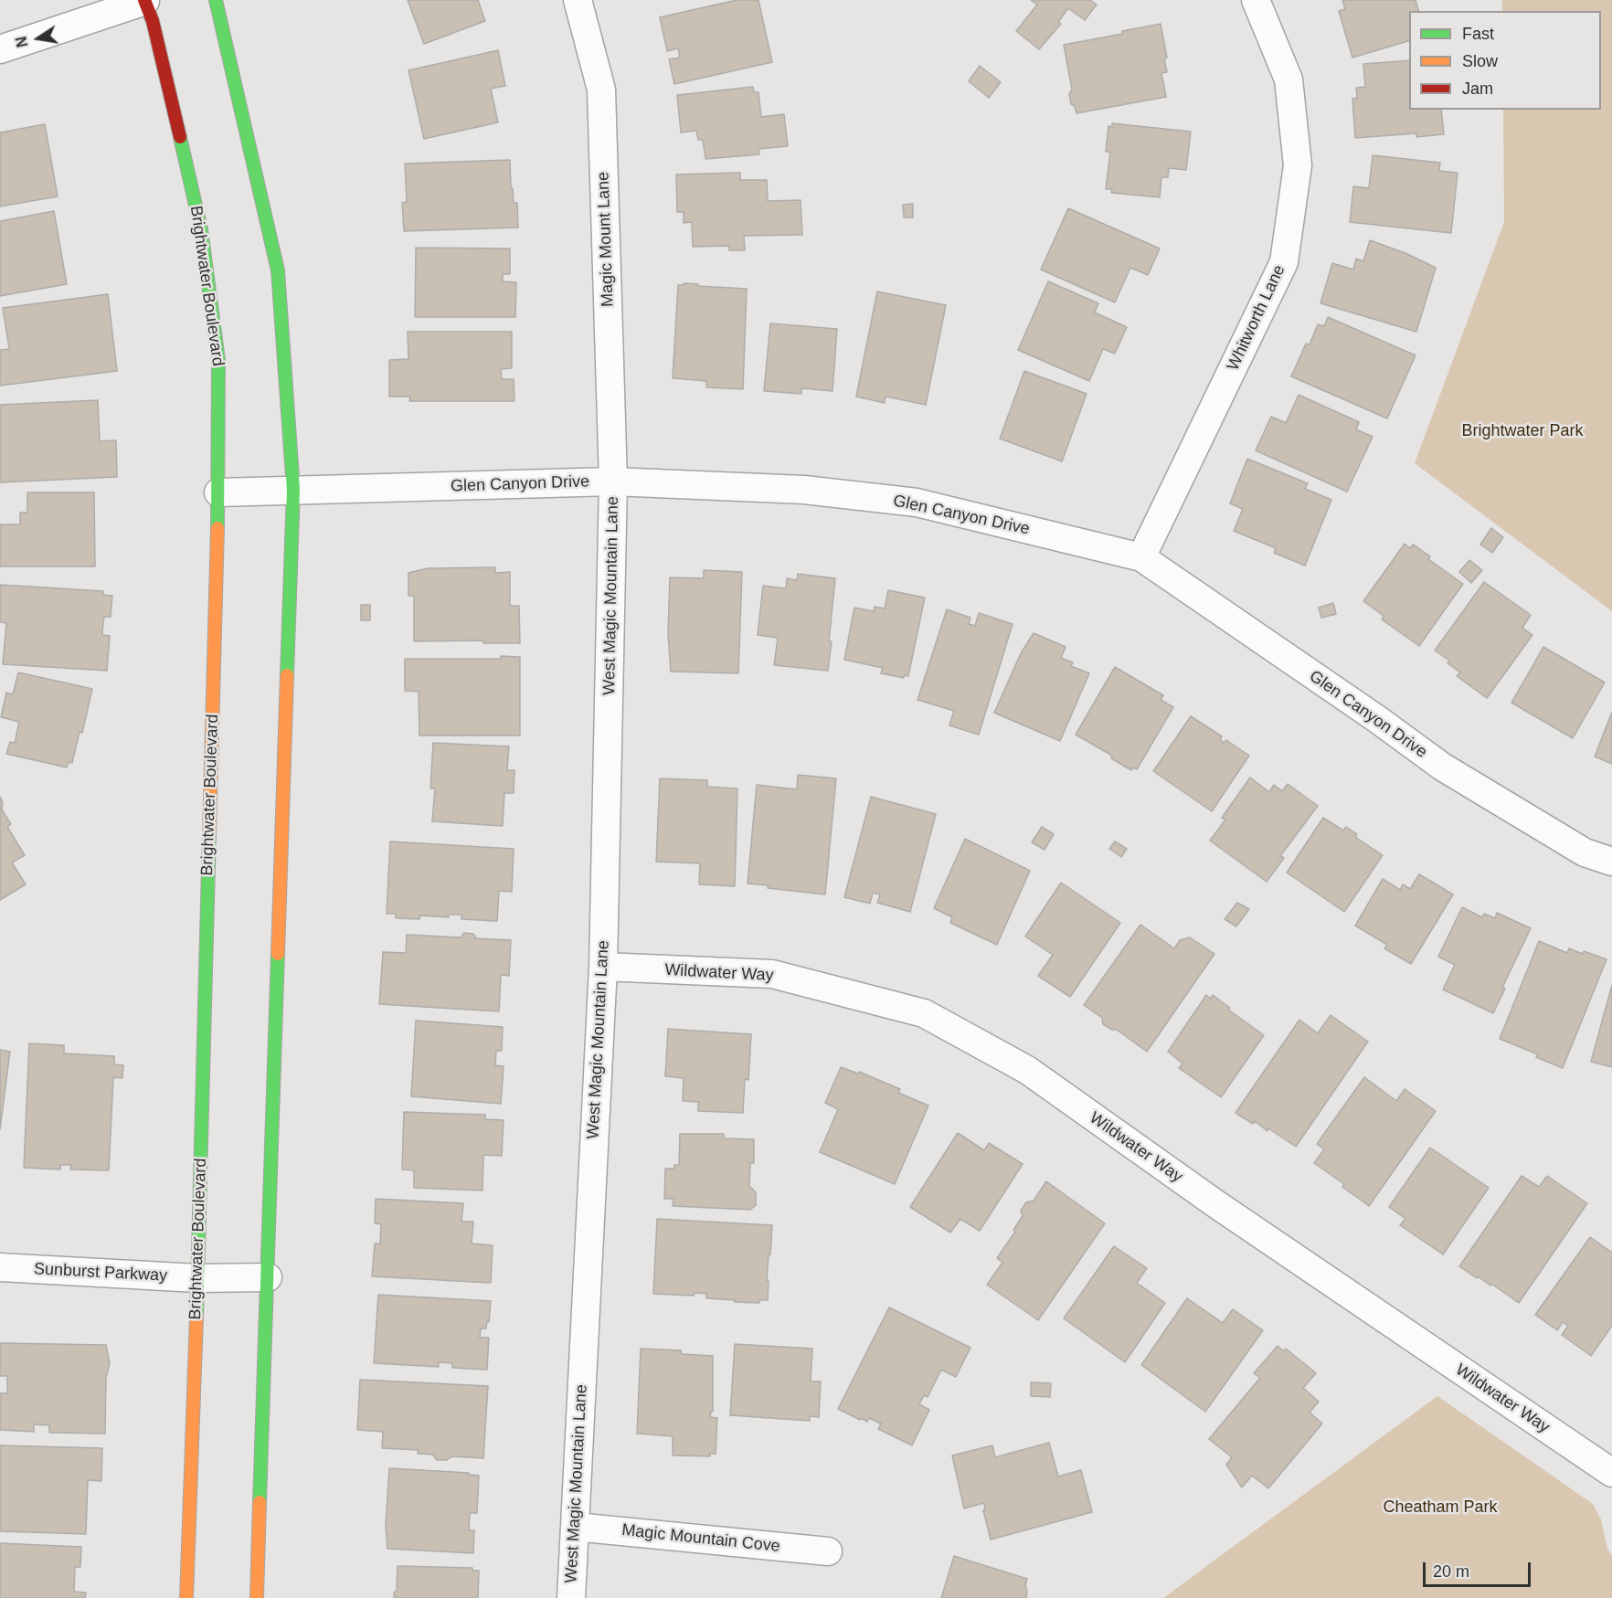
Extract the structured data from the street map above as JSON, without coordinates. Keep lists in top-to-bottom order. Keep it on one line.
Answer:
{"streets":{"street":["Magic Mount Lane","Brightwater Boulevard","Whitworth Lane","Glen Canyon Drive","West Magic Mountain Lane","Wildwater Way","Sunburst Parkway","Magic Mountain Cove"]},"crossings":[["Magic Mount Lane","Glen Canyon Drive"],["Magic Mount Lane","West Magic Mountain Lane"],["Brightwater Boulevard","Glen Canyon Drive"],["Brightwater Boulevard","Sunburst Parkway"],["Whitworth Lane","Glen Canyon Drive"],["Glen Canyon Drive","West Magic Mountain Lane"],["West Magic Mountain Lane","Wildwater Way"],["West Magic Mountain Lane","Magic Mountain Cove"]],"parks":["Brightwater Park","Cheatham Park"],"legend":["Fast","Slow","Jam"],"scale_bar":"20 m","north":"left"}
